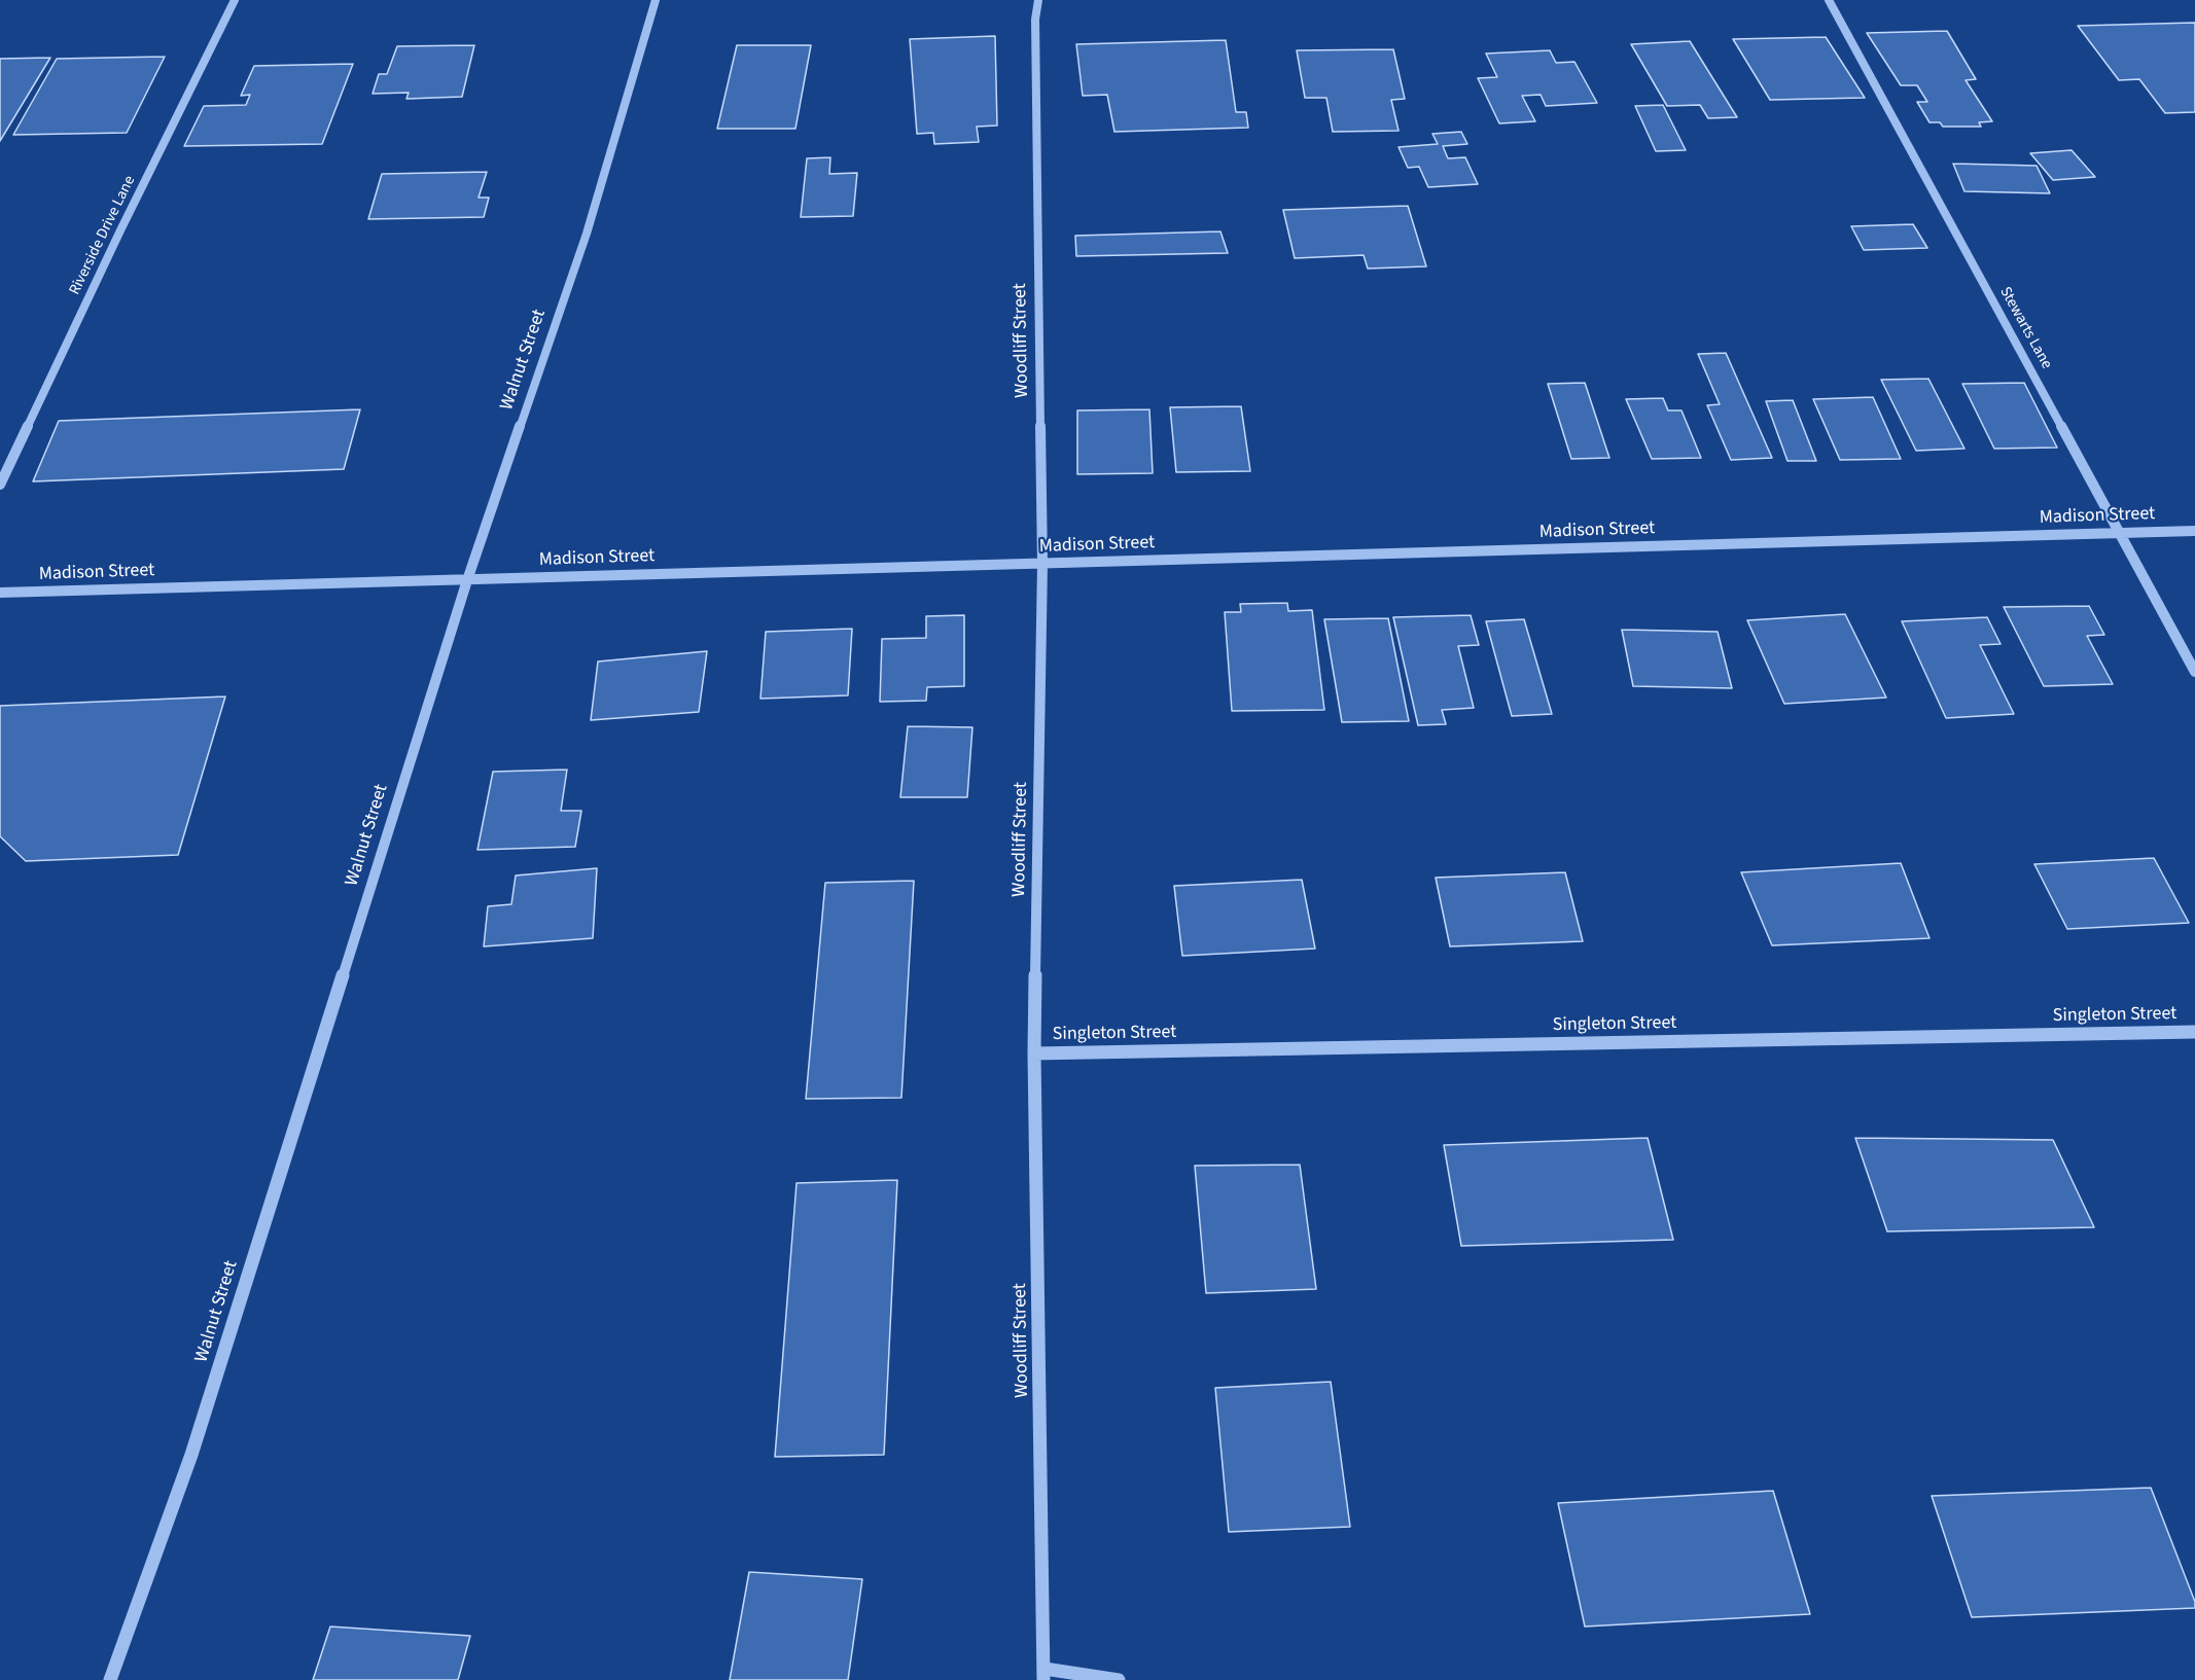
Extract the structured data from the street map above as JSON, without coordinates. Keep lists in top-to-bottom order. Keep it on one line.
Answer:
{"streets":{"street":["Riverside Drive Lane","Stewarts Lane","Woodliff Street","Walnut Street","Madison Street","Singleton Street"]},"crossings":[["Stewarts Lane","Madison Street"],["Woodliff Street","Madison Street"],["Woodliff Street","Singleton Street"],["Walnut Street","Madison Street"]]}
